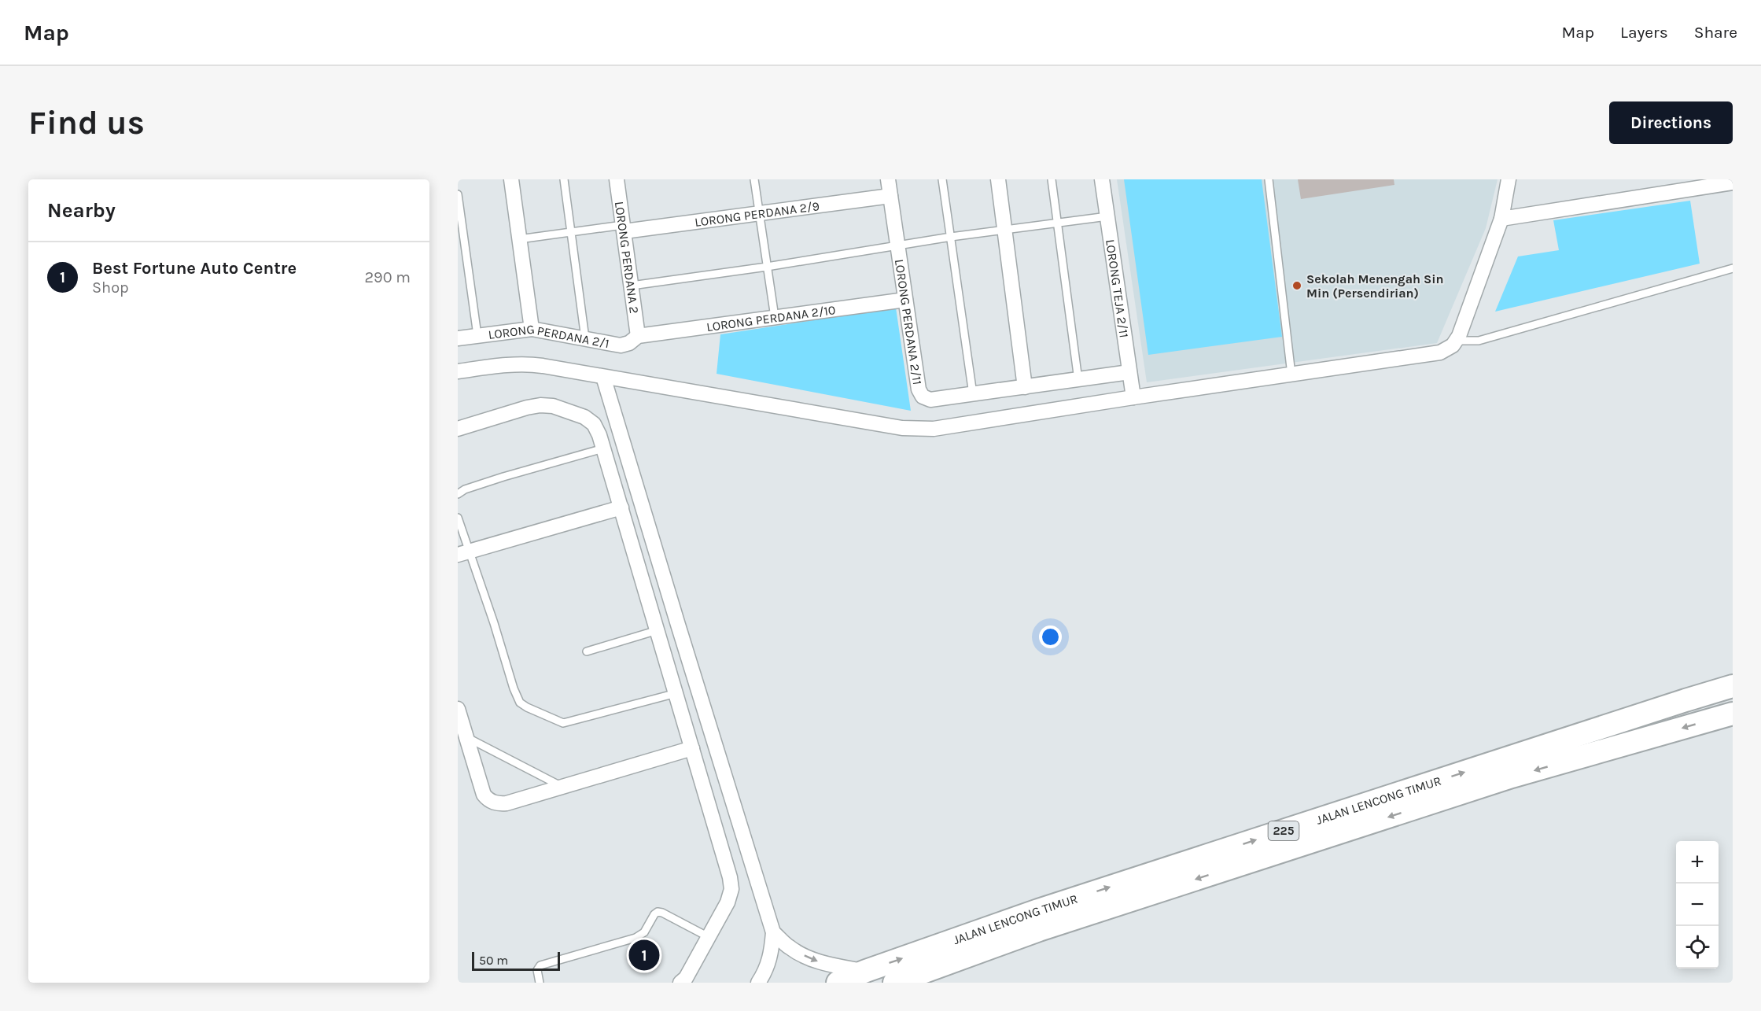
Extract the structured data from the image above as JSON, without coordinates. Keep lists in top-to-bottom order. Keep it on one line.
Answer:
{"streets":{"highway":["JALAN LENCONG TIMUR","225"],"street":["LORONG PERDANA 2/9","LORONG PERDANA 2","LORONG TEJA 2/11","LORONG PERDANA 2/10","LORONG PERDANA 2/11","LORONG PERDANA 2/1"]},"crossings":[["LORONG PERDANA 2/9","LORONG PERDANA 2"],["LORONG PERDANA 2/9","LORONG PERDANA 2/11"],["LORONG PERDANA 2","LORONG PERDANA 2/10"],["LORONG PERDANA 2","LORONG PERDANA 2/1"],["LORONG TEJA 2/11","LORONG PERDANA 2/11"],["LORONG PERDANA 2/10","LORONG PERDANA 2/11"],["LORONG PERDANA 2/10","LORONG PERDANA 2/1"]],"places":["Sekolah Menengah Sin Min (Persendirian)"],"scale_bar":"50 m","page":{"header":"Map","nav":["Map","Layers","Share"],"buttons":"Directions","title":"Find us","heading":"Nearby","list":[{"mark":"1","name":"Best Fortune Auto Centre","note":"Shop","value":"290 m"}],"map_buttons":["+","−"],"pins":"1","scale":"50 m"}}
